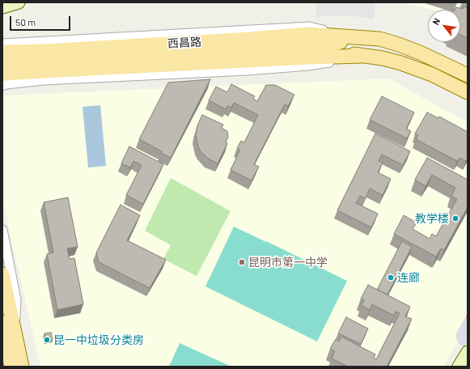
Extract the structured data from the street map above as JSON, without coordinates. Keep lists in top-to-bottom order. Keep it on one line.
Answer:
{"streets":{"main road":["西昌路"]},"places":["教学楼","昆明市第一中学","连廊","昆一中垃圾分类房"],"scale_bar":"50 m","north":"top left"}
